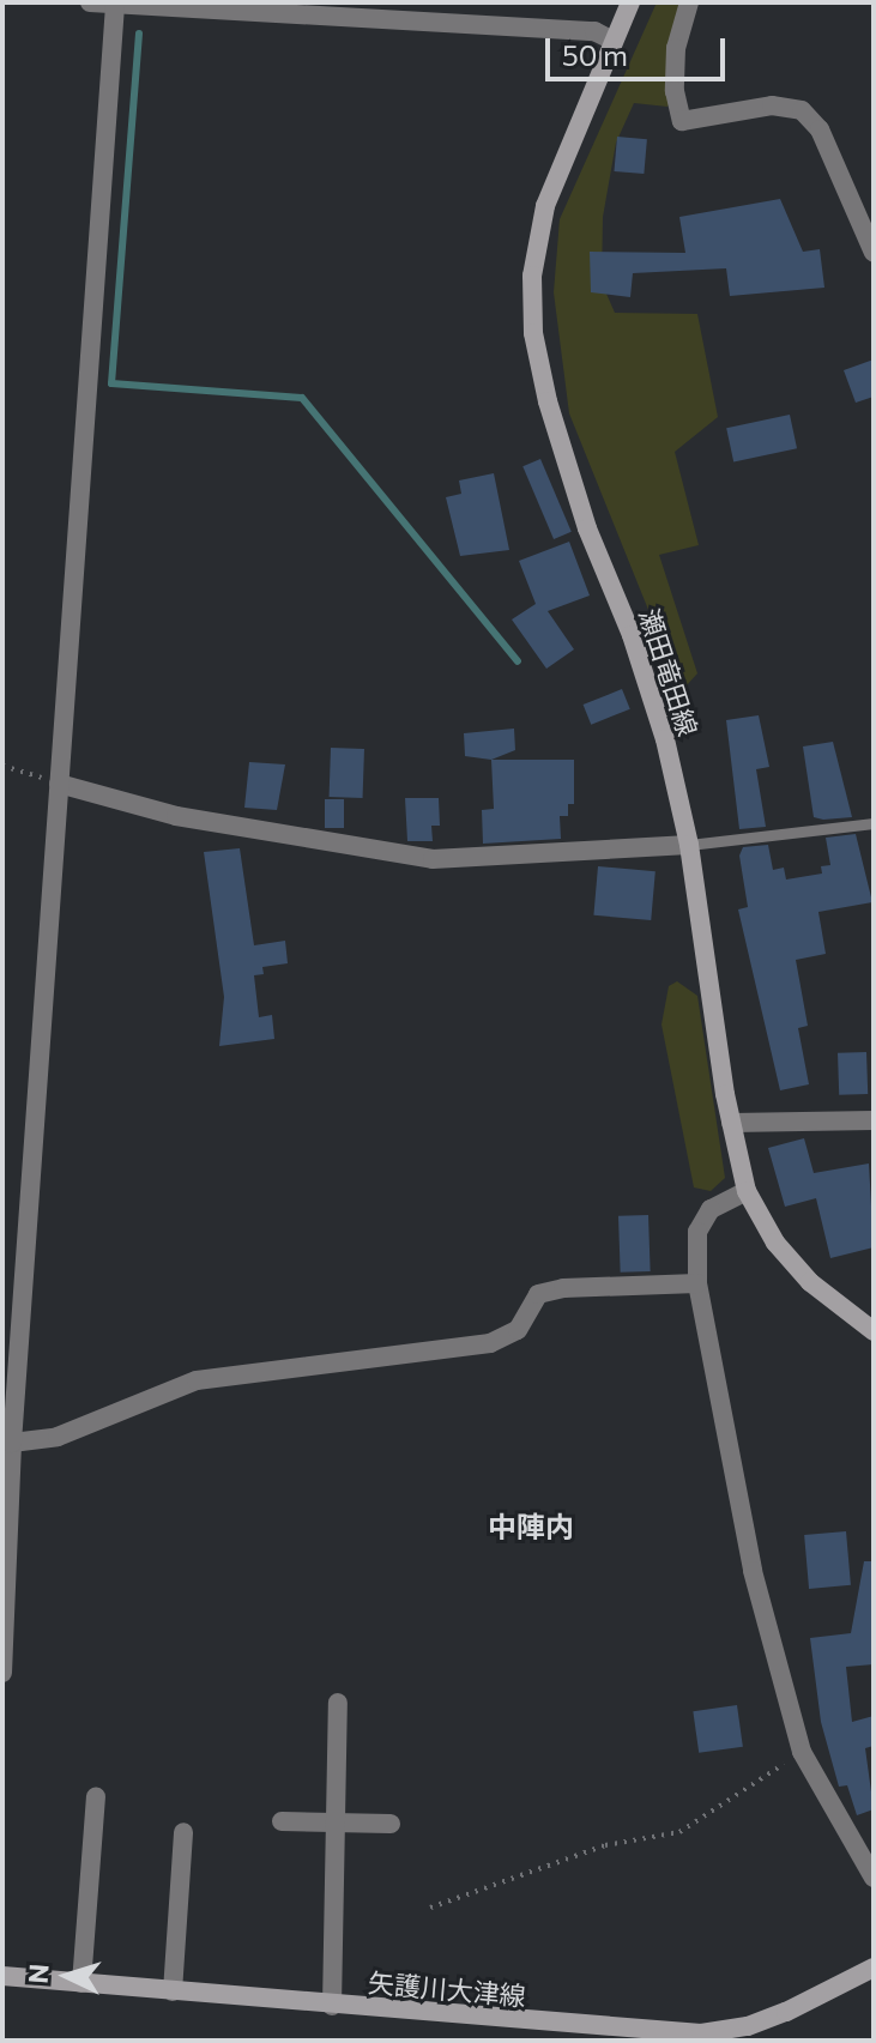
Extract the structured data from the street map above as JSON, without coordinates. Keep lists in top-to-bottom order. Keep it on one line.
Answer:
{"streets":{"main road":["瀬田竜田線","矢護川大津線"]},"districts":["中陣内"],"scale_bar":"50 m","north":"left"}
